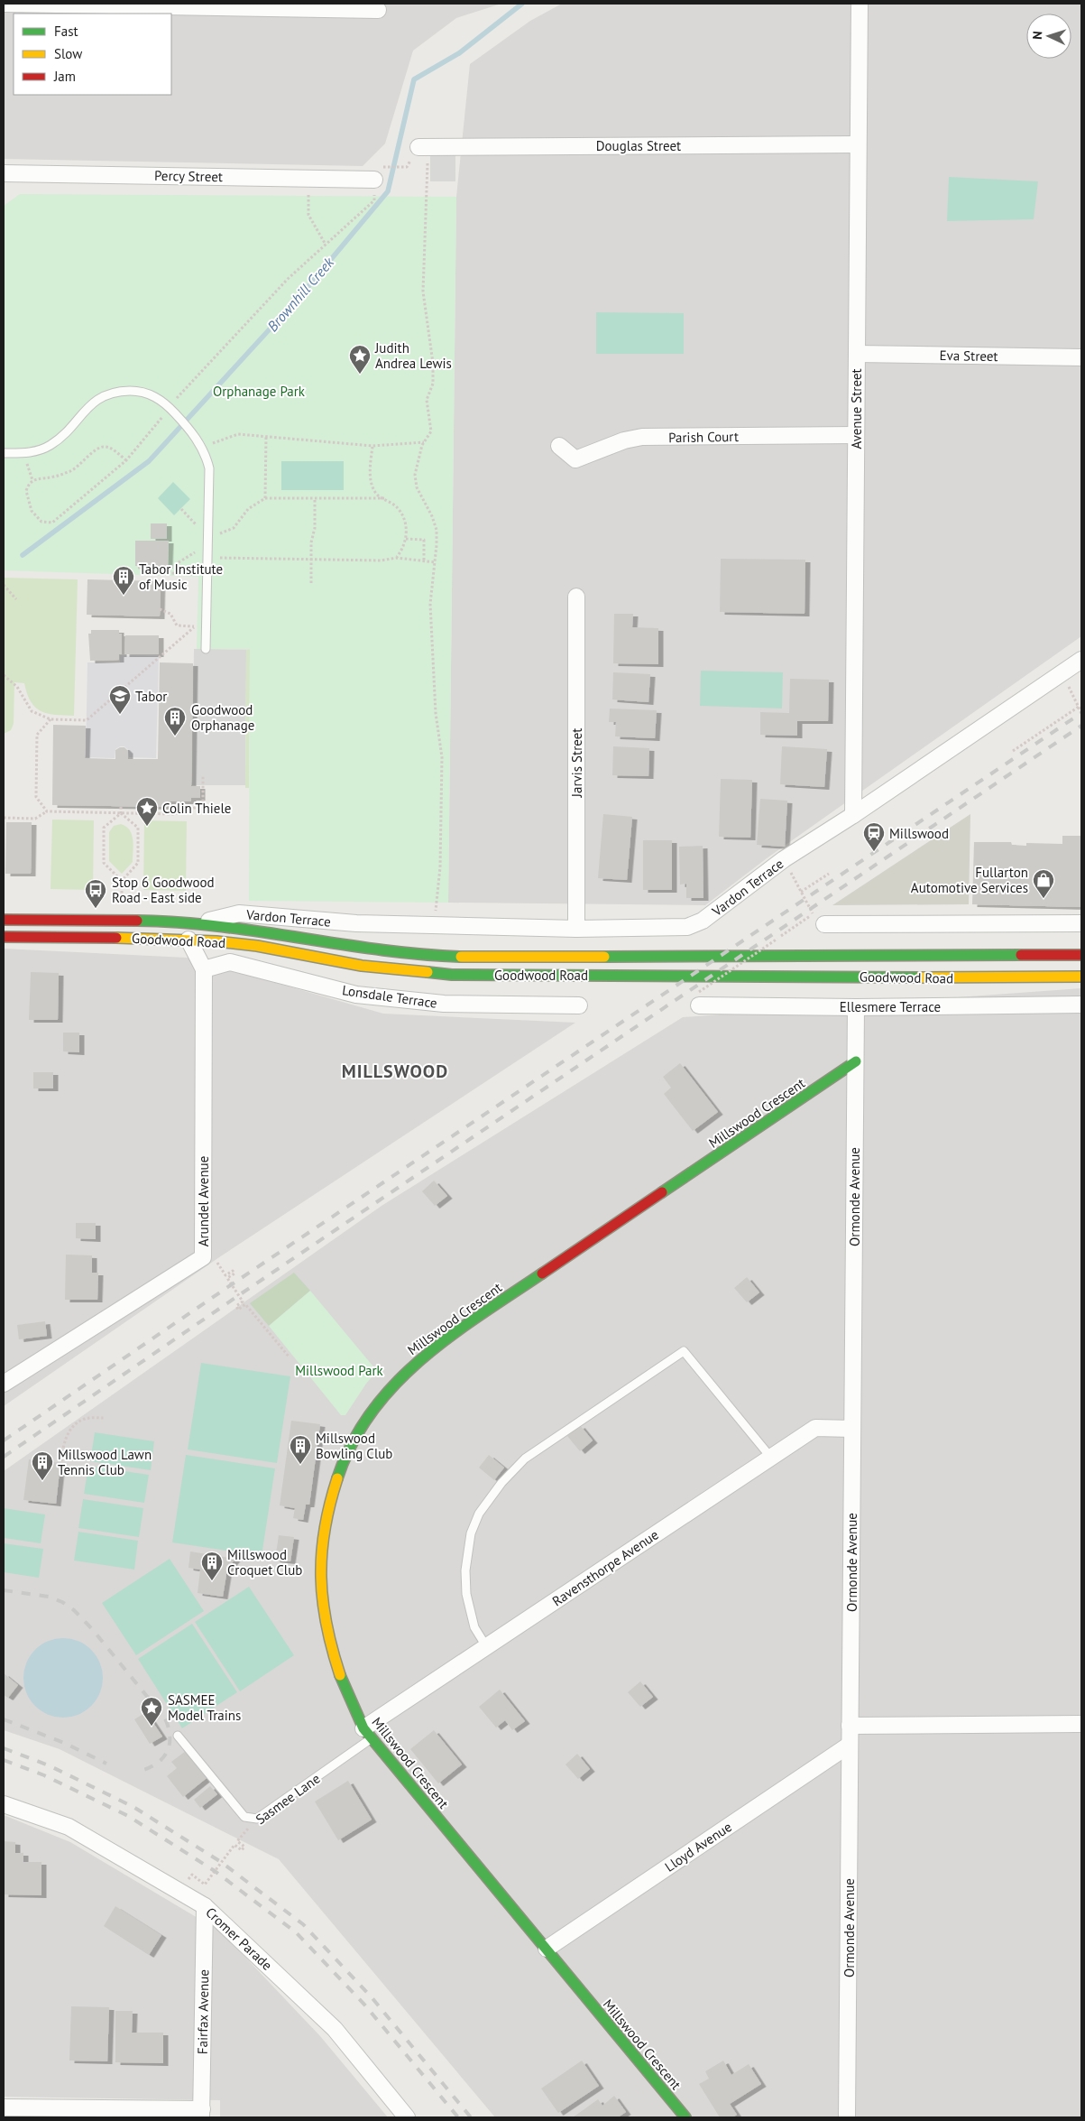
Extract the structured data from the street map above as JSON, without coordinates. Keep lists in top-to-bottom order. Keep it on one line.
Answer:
{"streets":{"main road":["Goodwood Road","Millswood Crescent"],"street":["Douglas Street","Percy Street","Eva Street","Avenue Street","Parish Court","Jarvis Street","Vardon Terrace","Lonsdale Terrace","Ellesmere Terrace","Ormonde Avenue","Arundel Avenue","Ravensthorpe Avenue","Lloyd Avenue","Cromer Parade","Fairfax Avenue"],"lane":["Sasmee Lane"]},"crossings":[["Douglas Street","Avenue Street"],["Eva Street","Avenue Street"],["Avenue Street","Parish Court"],["Avenue Street","Vardon Terrace"],["Jarvis Street","Vardon Terrace"],["Vardon Terrace","Goodwood Road"],["Goodwood Road","Arundel Avenue"],["Lonsdale Terrace","Arundel Avenue"],["Ellesmere Terrace","Ormonde Avenue"],["Millswood Crescent","Ormonde Avenue"],["Millswood Crescent","Ravensthorpe Avenue"],["Millswood Crescent","Sasmee Lane"],["Millswood Crescent","Lloyd Avenue"],["Ormonde Avenue","Ravensthorpe Avenue"],["Ormonde Avenue","Lloyd Avenue"],["Ravensthorpe Avenue","Sasmee Lane"],["Sasmee Lane","Cromer Parade"],["Cromer Parade","Fairfax Avenue"]],"districts":["MILLSWOOD"],"water":["Brownhill Creek"],"parks":["Orphanage Park","Millswood Park"],"places":{"place":["Judith Andrea Lewis","Colin Thiele","SASMEE Model Trains"],"building":["Tabor Institute of Music","Goodwood Orphanage","Millswood Bowling Club","Millswood Lawn Tennis Club","Millswood Croquet Club"],"school or university":["Tabor"],"station":["Millswood"],"shop":["Fullarton Automotive Services"],"bus stop":["Stop 6 Goodwood Road - East side"]},"legend":["Fast","Slow","Jam"],"north":"left"}
